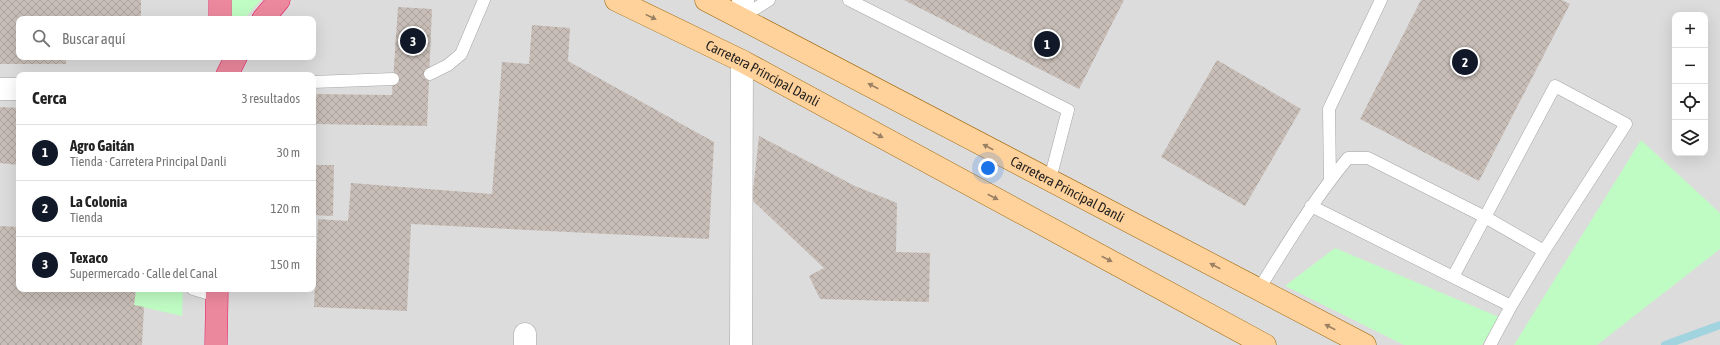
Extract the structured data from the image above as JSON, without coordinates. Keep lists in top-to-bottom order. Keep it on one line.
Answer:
{"streets":{"main road":["Carretera Principal Danli"]},"page":{"map_buttons":["+","−"],"search":"Buscar aquí","pins":["3","1","2"],"heading":["Cerca","3 resultados"],"list":[{"mark":"1","name":"Agro Gaitán","note":"Tienda · Carretera Principal Danli","value":"30 m"},{"mark":"2","name":"La Colonia","note":"Tienda","value":"120 m"},{"mark":"3","name":"Texaco","note":"Supermercado · Calle del Canal","value":"150 m"}]}}
